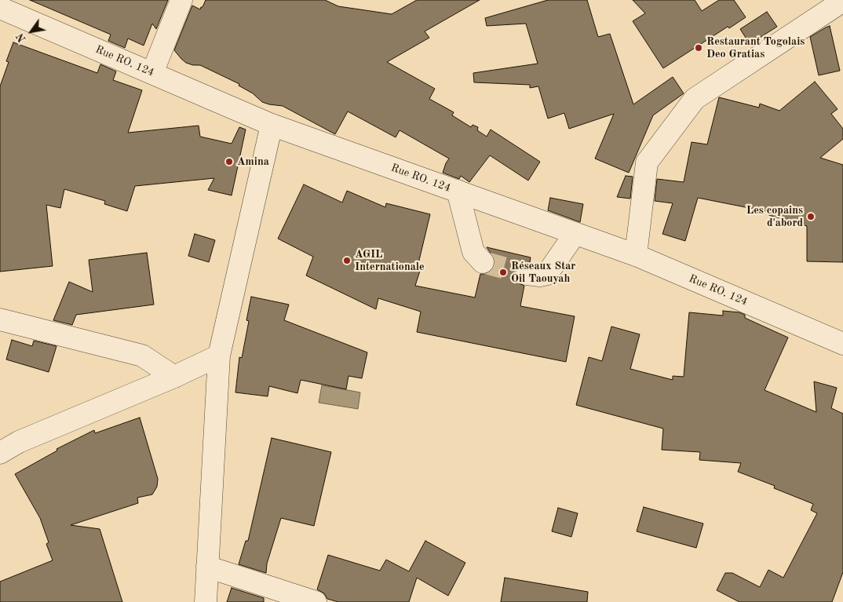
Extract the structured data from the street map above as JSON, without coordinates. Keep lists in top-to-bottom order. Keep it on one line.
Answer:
{"streets":{"street":["Rue RO. 124"]},"places":["Restaurant Togolais Deo Gratias","Amina","Les copains d'abord","AGIL Internationale","Réseaux Star Oil Taouyah"],"north":"bottom left"}
